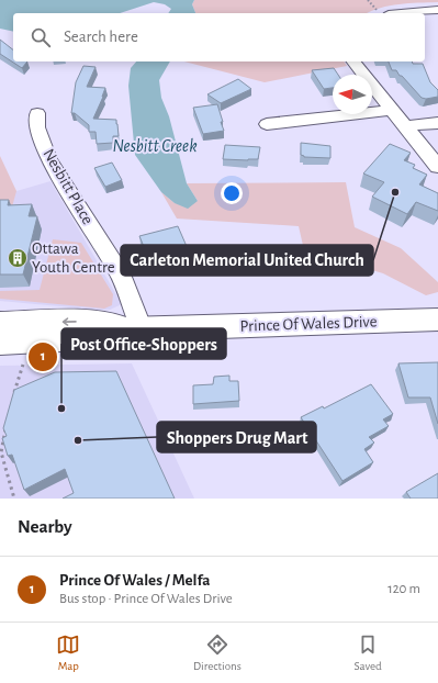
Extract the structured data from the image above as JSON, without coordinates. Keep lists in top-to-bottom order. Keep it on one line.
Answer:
{"streets":{"main road":["Prince Of Wales Drive"],"street":["Nesbitt Place"]},"crossings":[["Nesbitt Place","Prince Of Wales Drive"]],"water":["Nesbitt Creek"],"places":{"other":["Carleton Memorial United Church","Post Office-Shoppers","Shoppers Drug Mart"],"building":["Ottawa Youth Centre"]},"north":"left","page":{"search":"Search here","pins":"1","heading":"Nearby","list":[{"mark":"1","name":"Prince Of Wales / Melfa","note":"Bus stop · Prince Of Wales Drive","value":"120 m"}],"nav":["Map","Directions","Saved"]}}
